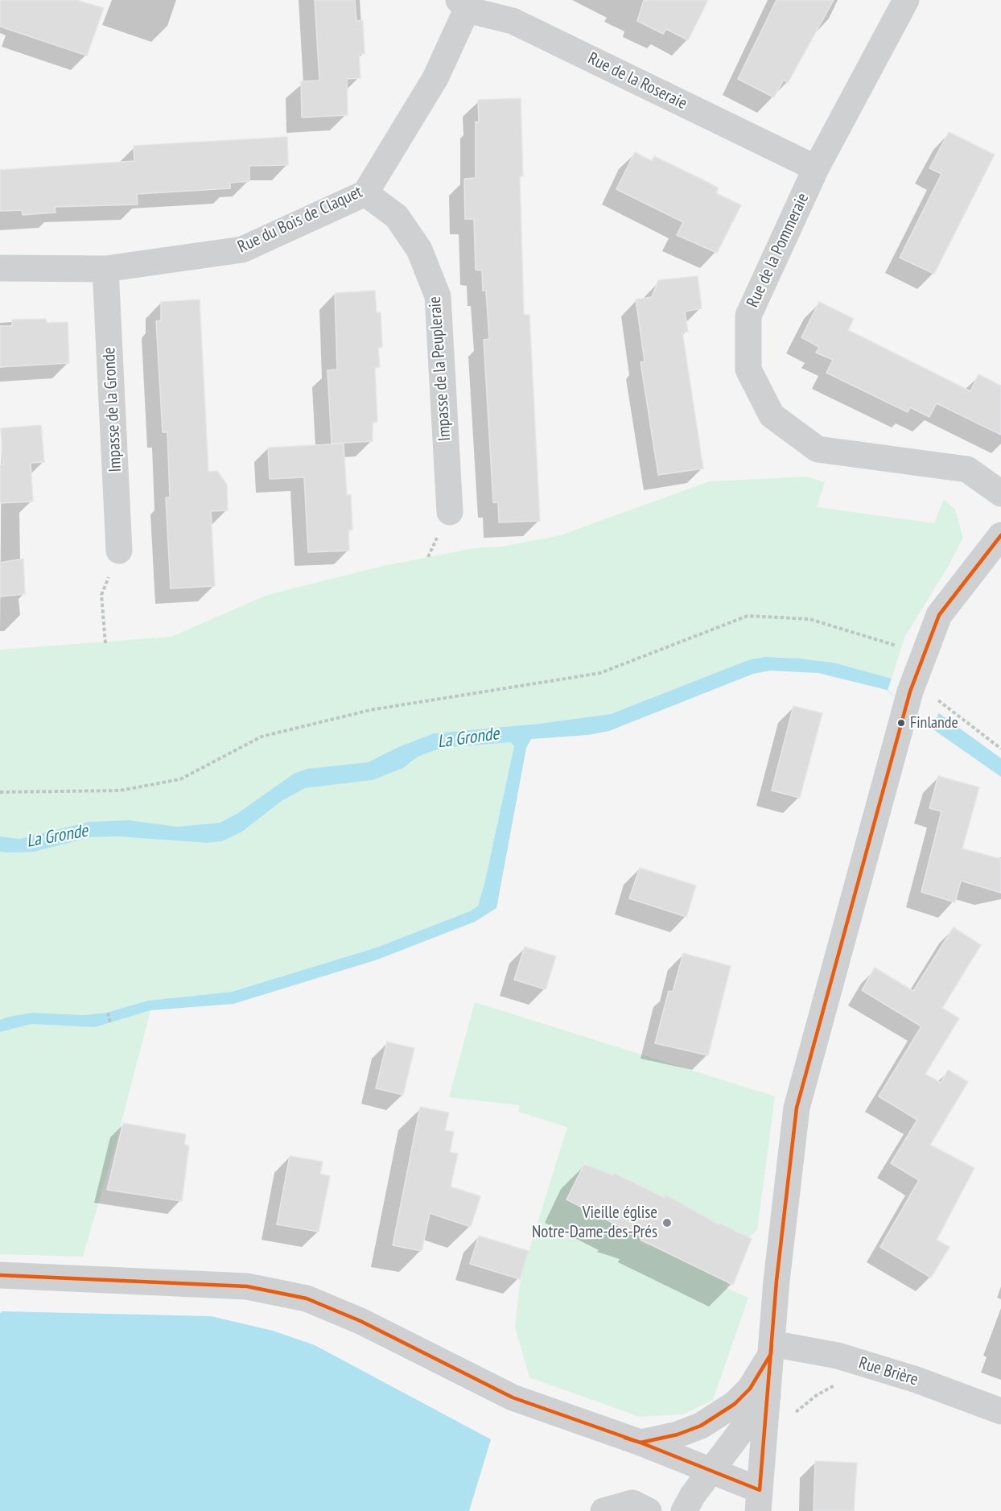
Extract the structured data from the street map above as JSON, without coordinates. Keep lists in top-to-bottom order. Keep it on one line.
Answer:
{"streets":{"street":["Rue de la Roseraie","Rue du Bois de Claquet","Rue de la Pommeraie","Impasse de la Peupleraie","Impasse de la Gronde","Rue Brière"]},"crossings":[["Rue de la Roseraie","Rue du Bois de Claquet"],["Rue de la Roseraie","Rue de la Pommeraie"],["Rue du Bois de Claquet","Impasse de la Peupleraie"],["Rue du Bois de Claquet","Impasse de la Gronde"]],"water":["La Gronde"],"places":["Finlande","Vieille église Notre-Dame-des-Prés"]}
